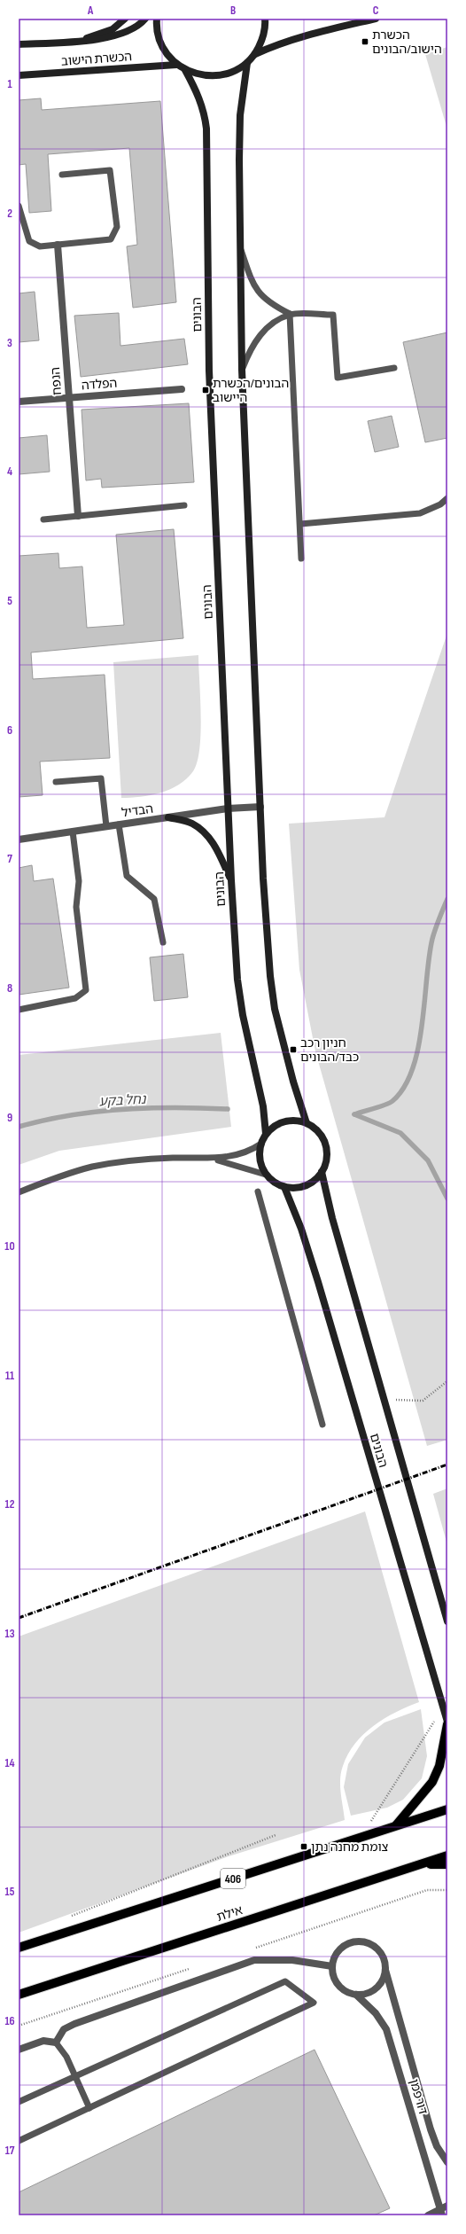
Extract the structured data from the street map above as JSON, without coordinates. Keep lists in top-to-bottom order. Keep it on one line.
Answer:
{"streets":{"main road":["406","אילת"],"street":["הכשרת הישוב","הבונים","הנפח","הפלדה","הבדיל","דורפמן"]},"crossings":[["הבונים","הבדיל"],["הנפח","הפלדה"]],"water":["נחל בקע"],"places":{"transit":["הכשרת הישוב/הבונים","הבונים/הכשרת היישוב","חניון רכב כבד/הבונים","צומת מחנה נתן"]},"grid":{"columns":["A","B","C"],"rows":["1","2","3","4","5","6","7","8","9","10","11","12","13","14","15","16","17"]}}
